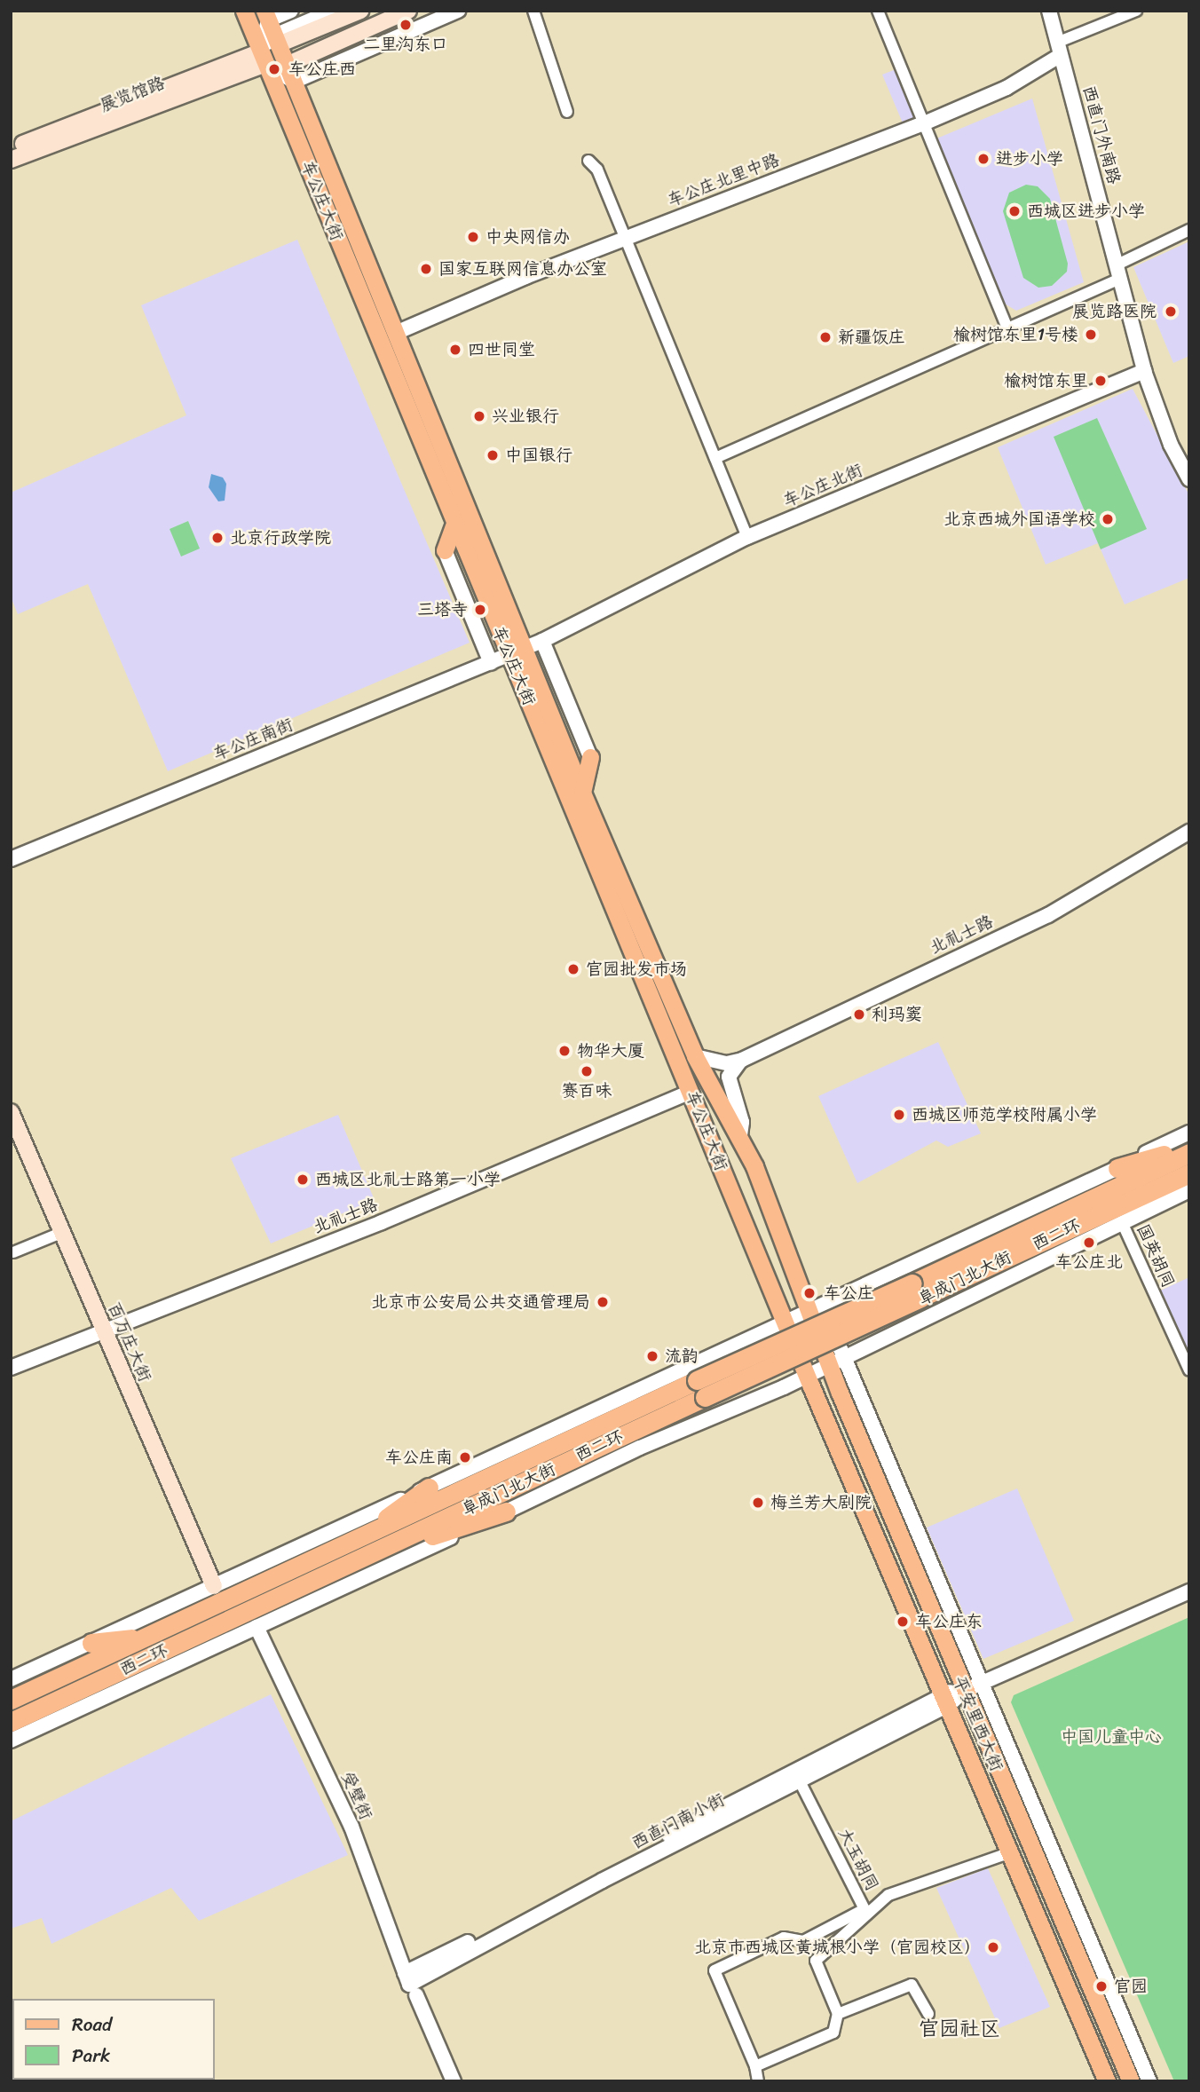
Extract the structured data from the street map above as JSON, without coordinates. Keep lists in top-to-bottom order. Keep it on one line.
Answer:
{"streets":{"highway":["西二环"],"main road":["展览馆路","车公庄大街","百万庄大街","平安里西大街"],"street":["西直门外南路","车公庄北里中路","车公庄北街","车公庄南街","北礼士路","国英胡同","阜成门北大街","受壁街","西直门南小街","大玉胡同"]},"crossings":[["展览馆路","车公庄大街"],["西直门外南路","车公庄北里中路"],["西直门外南路","车公庄北街"],["车公庄北里中路","车公庄大街"],["车公庄大街","车公庄北街"],["车公庄大街","车公庄南街"],["车公庄大街","北礼士路"],["车公庄大街","阜成门北大街"],["车公庄大街","平安里西大街"],["车公庄北街","车公庄南街"],["北礼士路","百万庄大街"],["国英胡同","阜成门北大街"],["阜成门北大街","平安里西大街"],["阜成门北大街","受壁街"],["平安里西大街","西直门南小街"],["受壁街","西直门南小街"],["西直门南小街","大玉胡同"]],"districts":["官园社区"],"parks":["中国儿童中心"],"places":["二里沟东口","车公庄西","进步小学","西城区进步小学","中央网信办","国家互联网信息办公室","展览路医院","榆树馆东里1号楼","新疆饭庄","四世同堂","榆树馆东里","兴业银行","中国银行","北京西城外国语学校","北京行政学院","三塔寺","官园批发市场","利玛窦","物华大厦","赛百味","西城区师范学校附属小学","西城区北礼士路第一小学","车公庄北","车公庄","北京市公安局公共交通管理局","流韵","车公庄南","梅兰芳大剧院","车公庄东","北京市西城区黄城根小学（官园校区）","官园"],"legend":["Road","Park"]}
